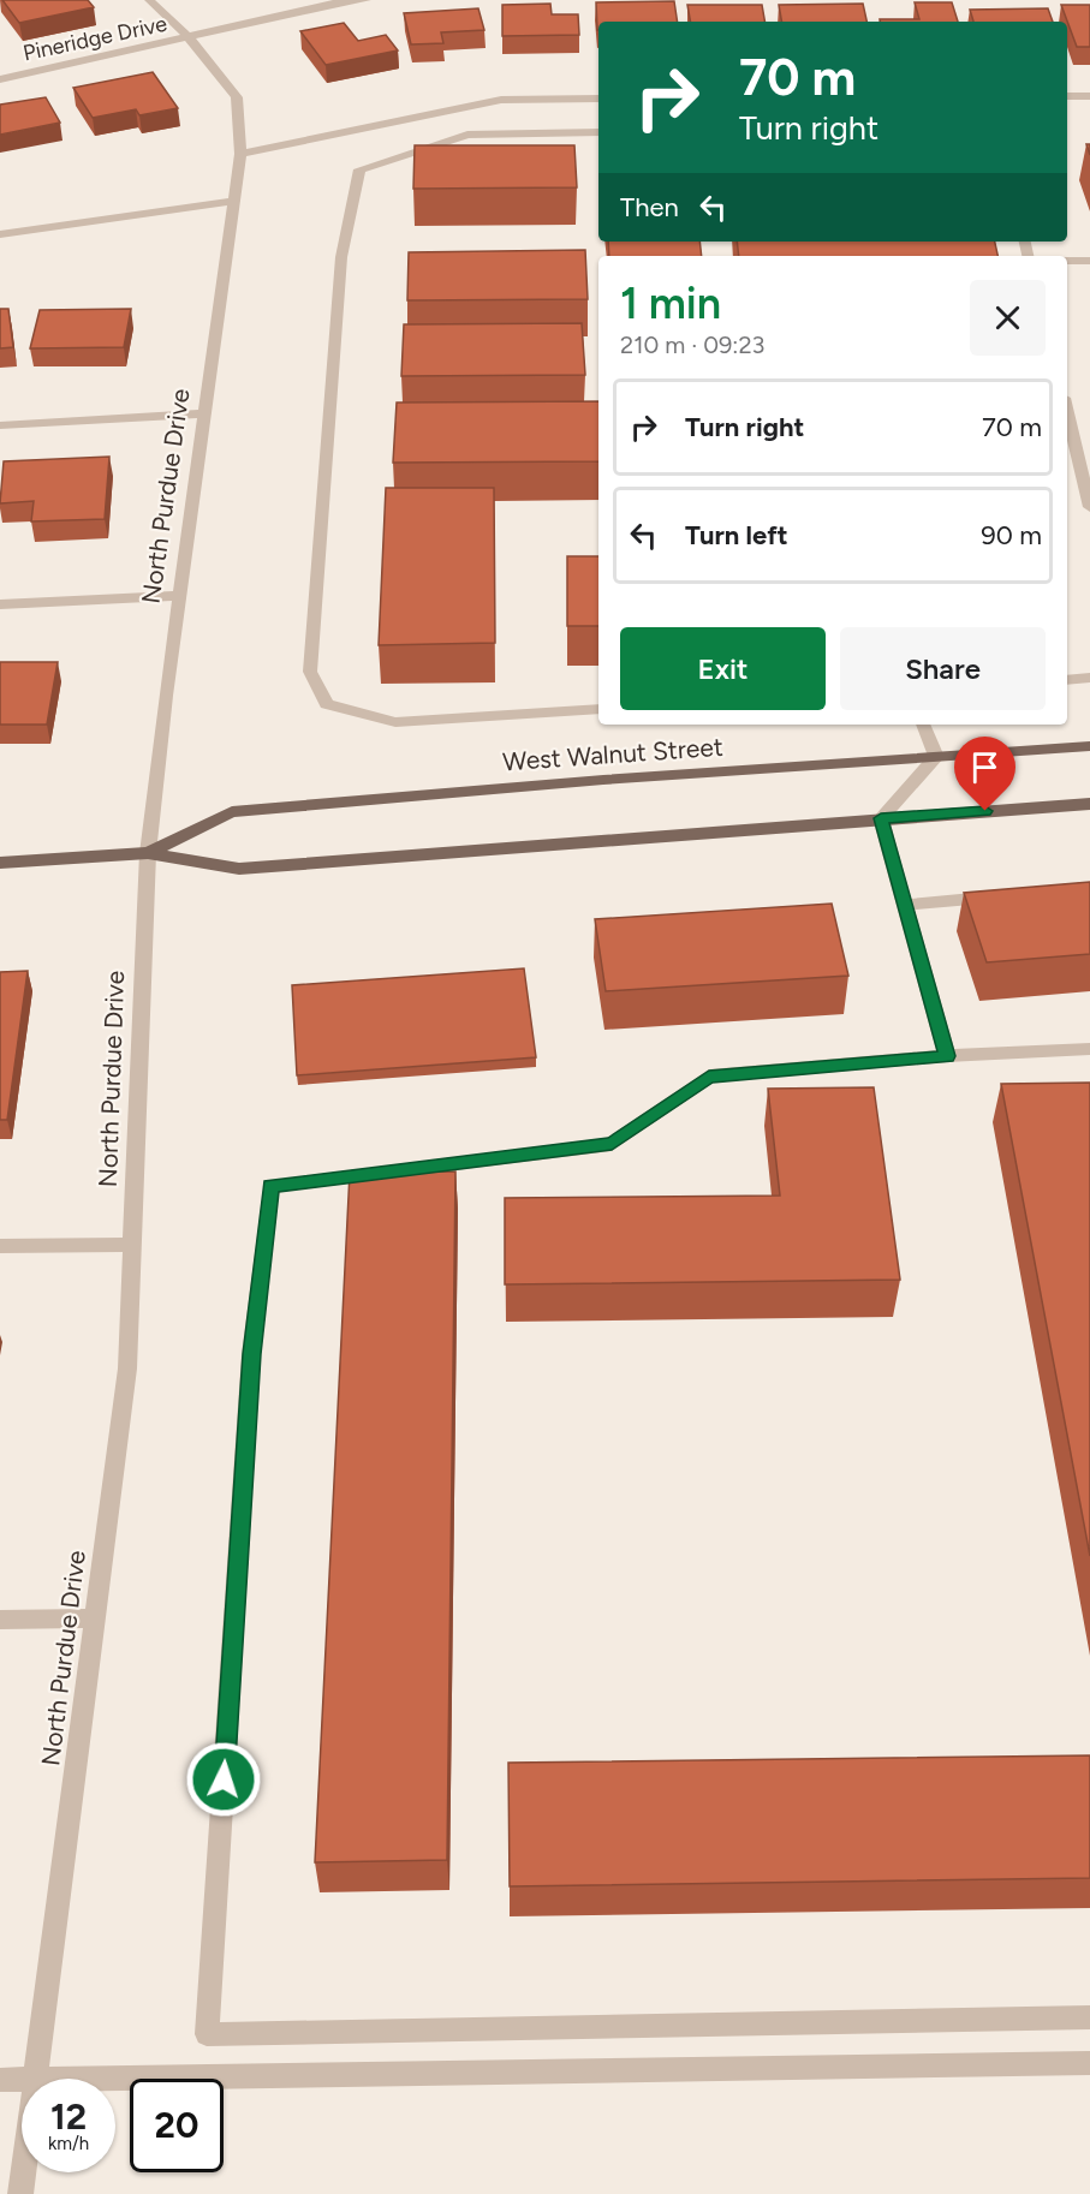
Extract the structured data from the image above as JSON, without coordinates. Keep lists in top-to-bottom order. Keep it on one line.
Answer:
{"streets":{"main road":["West Walnut Street"],"street":["Pineridge Drive","North Purdue Drive"]},"crossings":[["Pineridge Drive","North Purdue Drive"],["North Purdue Drive","West Walnut Street"]],"page":{"turn":["70 m","Turn right"],"then":"Then","heading":["1 min","210 m · 09:23"],"list":[{"name":"Turn right","value":"70 m"},{"name":"Turn left","value":"90 m"}],"buttons":["Exit","Share"],"speed":"12 km/h","limit":"20"}}
